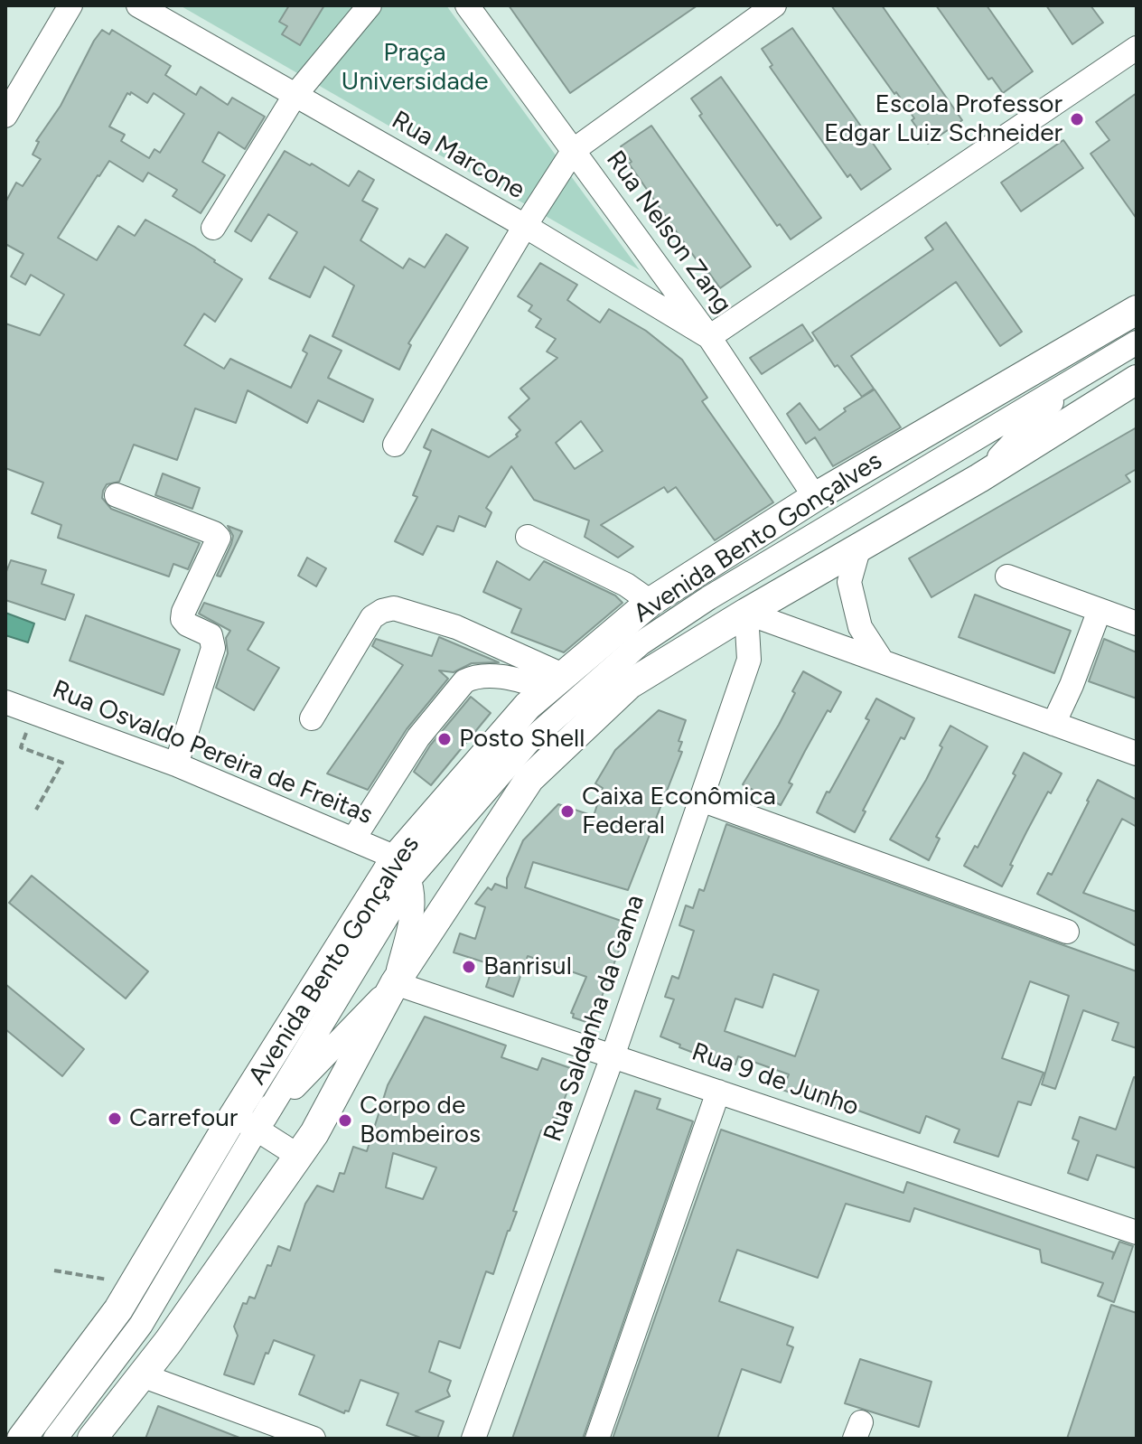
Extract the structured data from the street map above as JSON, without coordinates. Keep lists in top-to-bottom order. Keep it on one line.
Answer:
{"streets":{"main road":["Avenida Bento Gonçalves"],"street":["Rua Marcone","Rua Nelson Zang","Rua Osvaldo Pereira de Freitas","Rua Saldanha da Gama","Rua 9 de Junho"]},"crossings":[["Rua Marcone","Rua Nelson Zang"],["Rua Nelson Zang","Avenida Bento Gonçalves"],["Avenida Bento Gonçalves","Rua Osvaldo Pereira de Freitas"],["Rua Saldanha da Gama","Rua 9 de Junho"]],"parks":["Praça Universidade"],"places":["Escola Professor Edgar Luiz Schneider","Posto Shell","Caixa Econômica Federal","Banrisul","Carrefour","Corpo de Bombeiros"]}
